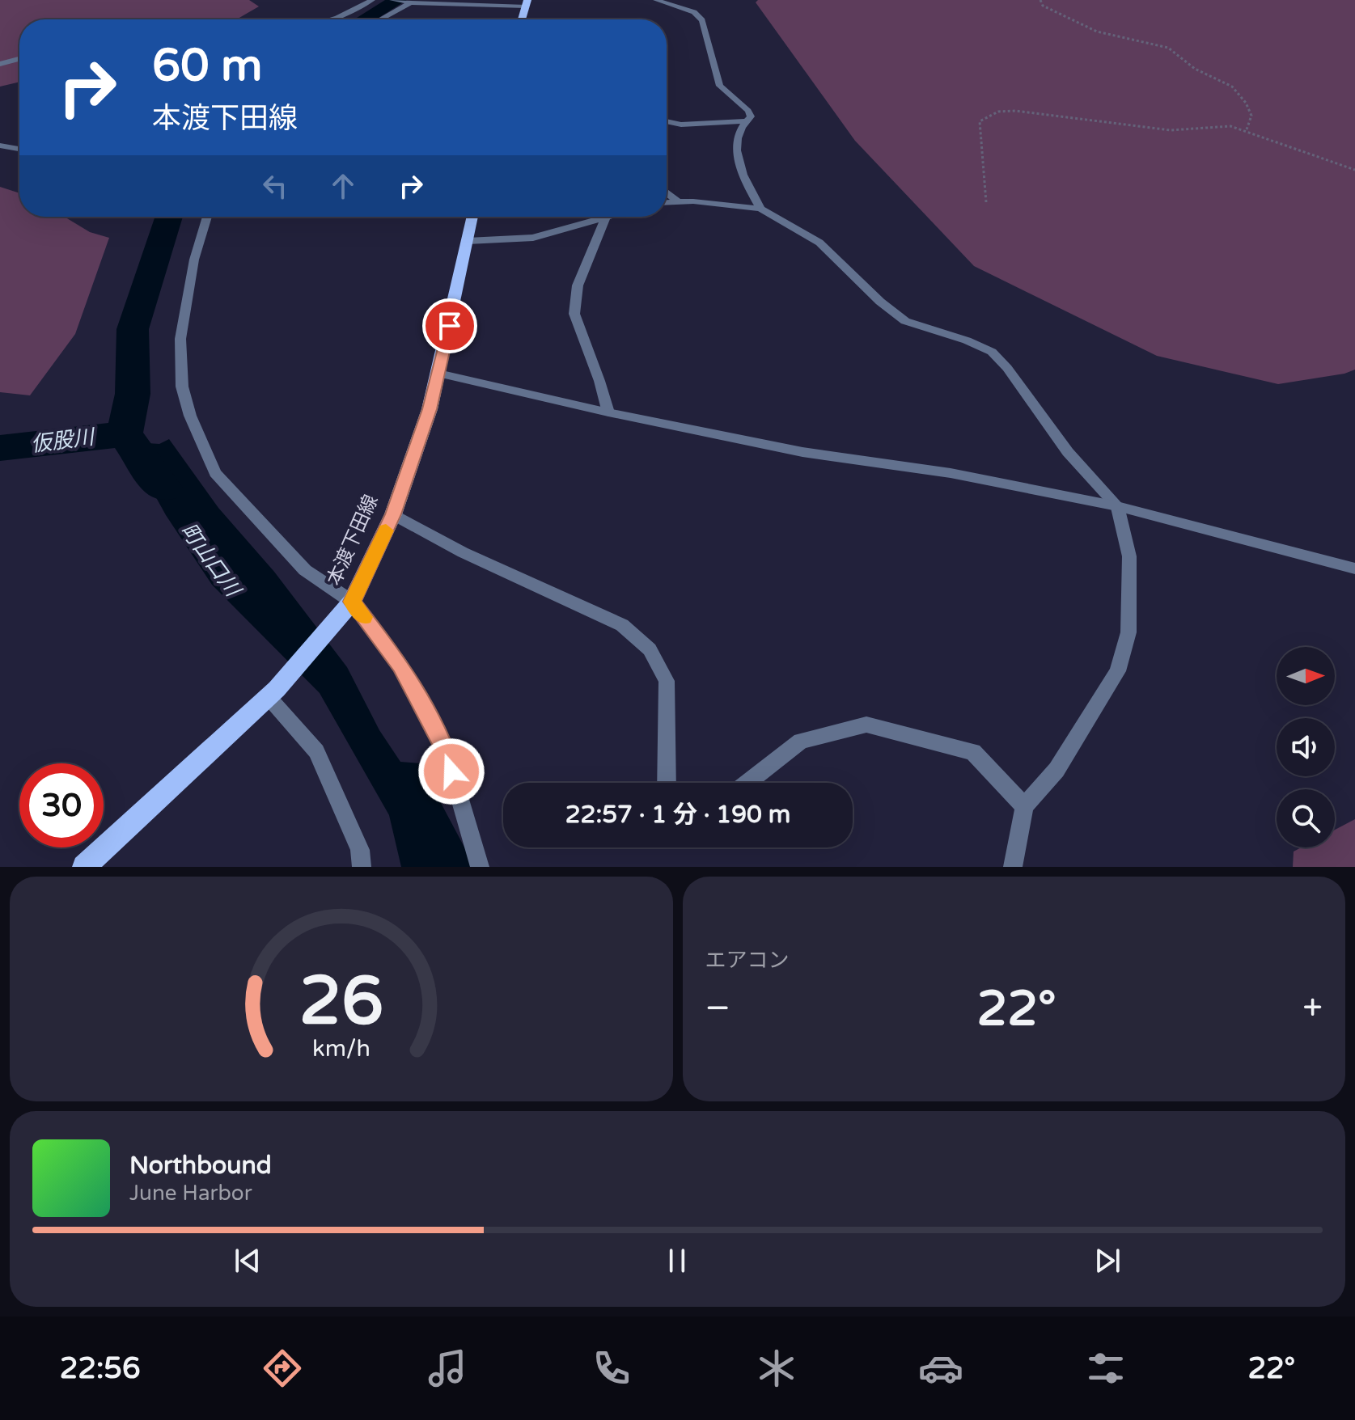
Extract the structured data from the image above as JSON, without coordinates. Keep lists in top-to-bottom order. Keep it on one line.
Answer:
{"streets":{"main road":["本渡下田線"]},"water":["仮股川","町山口川"],"north":"right","page":{"turn":["60 m","本渡下田線"],"limit":"30","trip":"22:57 · 1 分 · 190 m","tile":"エアコン","heat":["−","22°","+"],"song":["Northbound","June Harbor"],"tabs":["22:56","22°"],"gauge":["26","km/h"]}}
